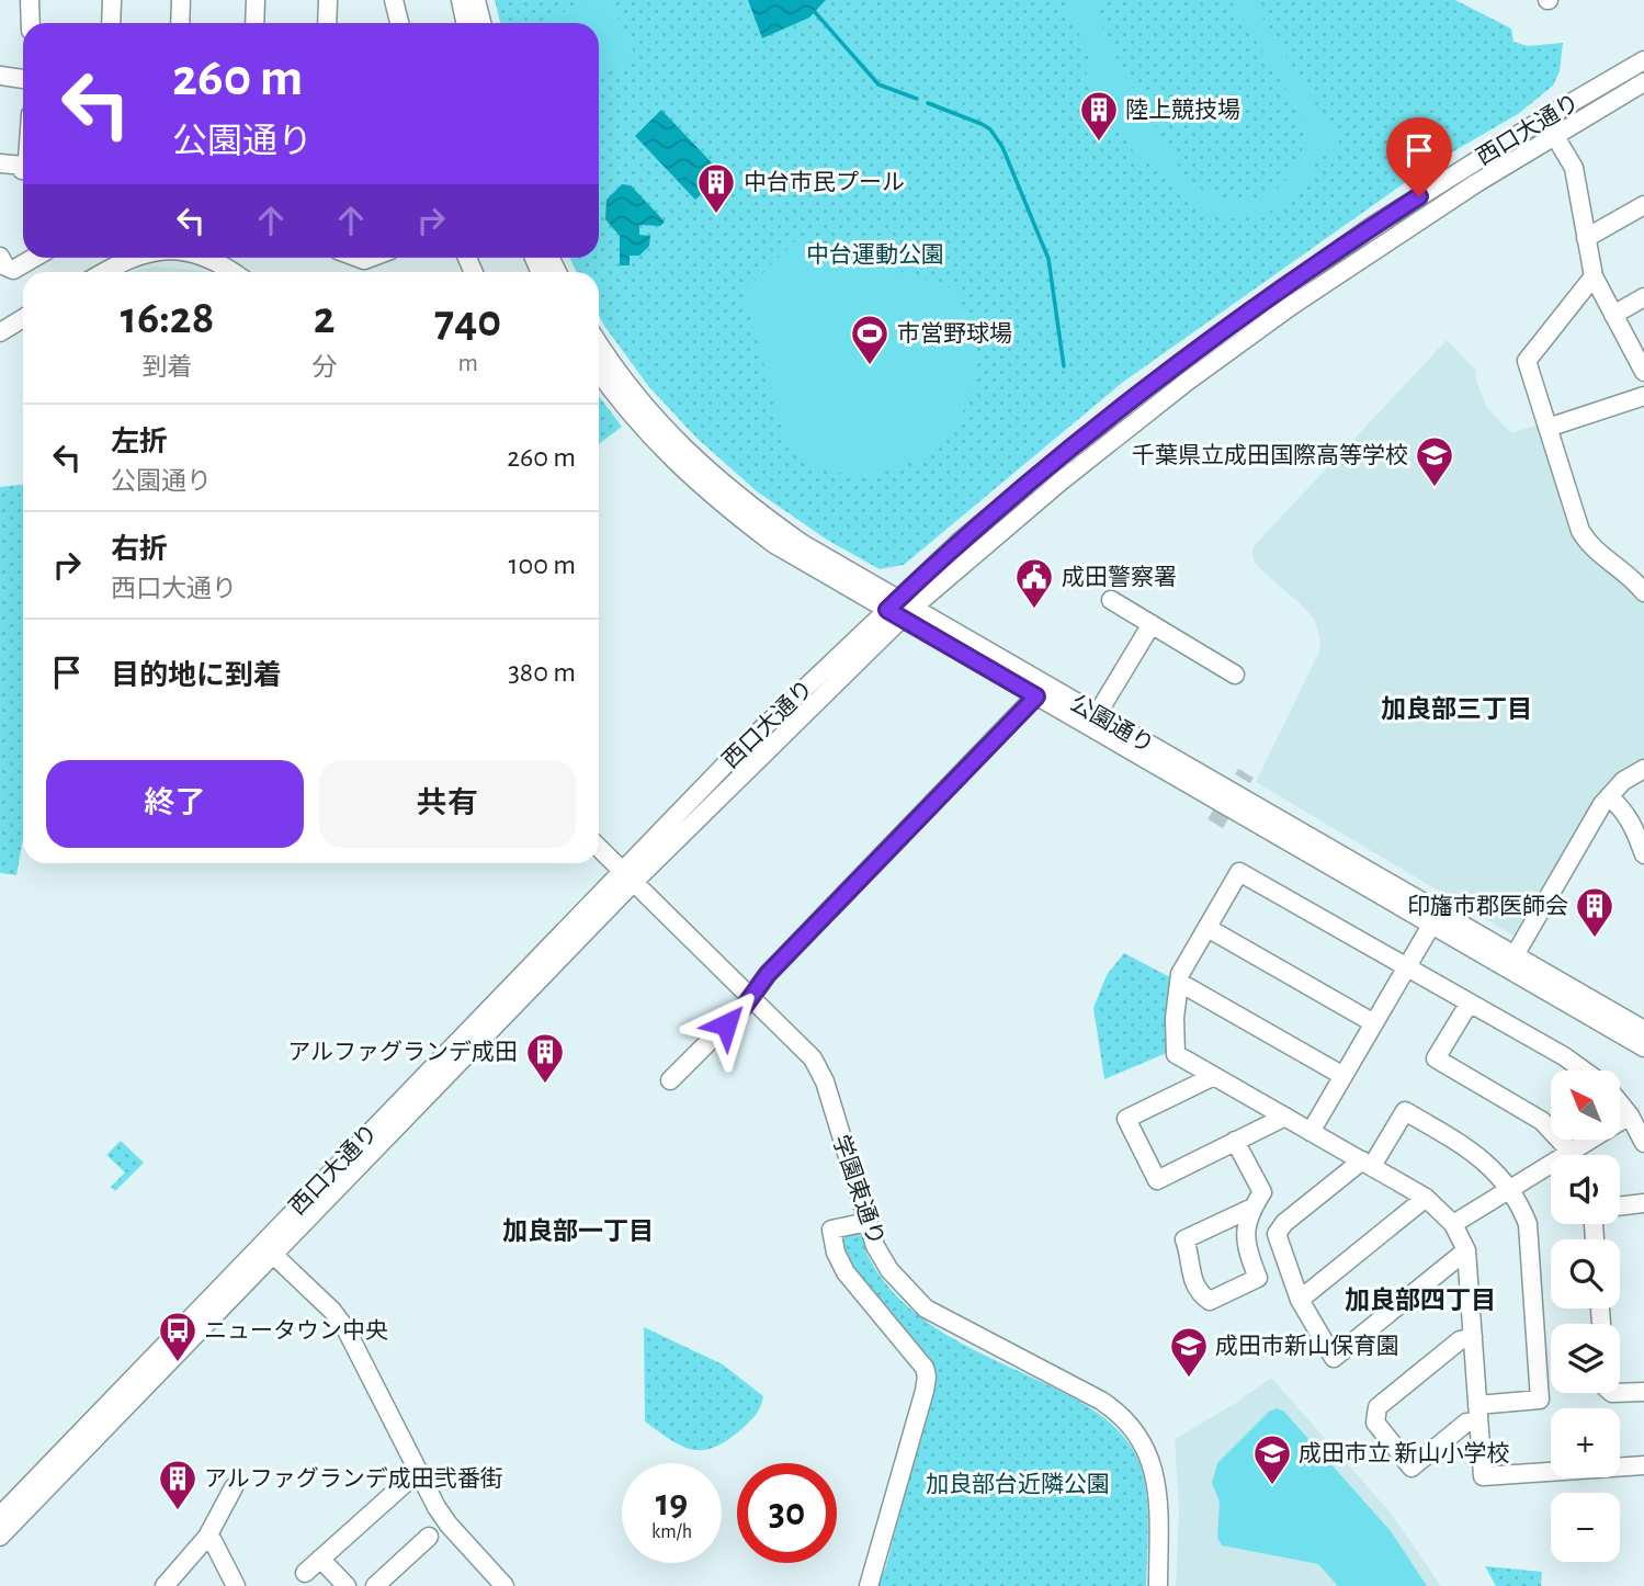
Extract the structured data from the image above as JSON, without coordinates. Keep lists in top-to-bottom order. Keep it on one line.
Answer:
{"streets":{"street":["西口大通り","公園通り","学園東通り"]},"crossings":[["西口大通り","公園通り"],["西口大通り","学園東通り"]],"districts":["加良部三丁目","加良部一丁目","加良部四丁目"],"parks":["中台運動公園","加良部台近隣公園"],"places":{"building":["陸上競技場","中台市民プール","印旛市郡医師会","アルファグランデ成田","アルファグランデ成田弐番街"],"sports":["市営野球場"],"school or university":["千葉県立成田国際高等学校","成田市新山保育園","成田市立 新山小学校"],"public building":["成田警察署"],"bus stop":["ニュータウン中央"]},"north":"top left","page":{"turn":["260 m","公園通り"],"eta":["16:28","到着","2","分","740","m"],"list":[{"name":"左折","note":"公園通り","value":"260 m"},{"name":"右折","note":"西口大通り","value":"100 m"},{"name":"目的地に到着","value":"380 m"}],"buttons":["終了","共有"],"map_buttons":["+","−"],"speed":"19 km/h","limit":"30"}}
